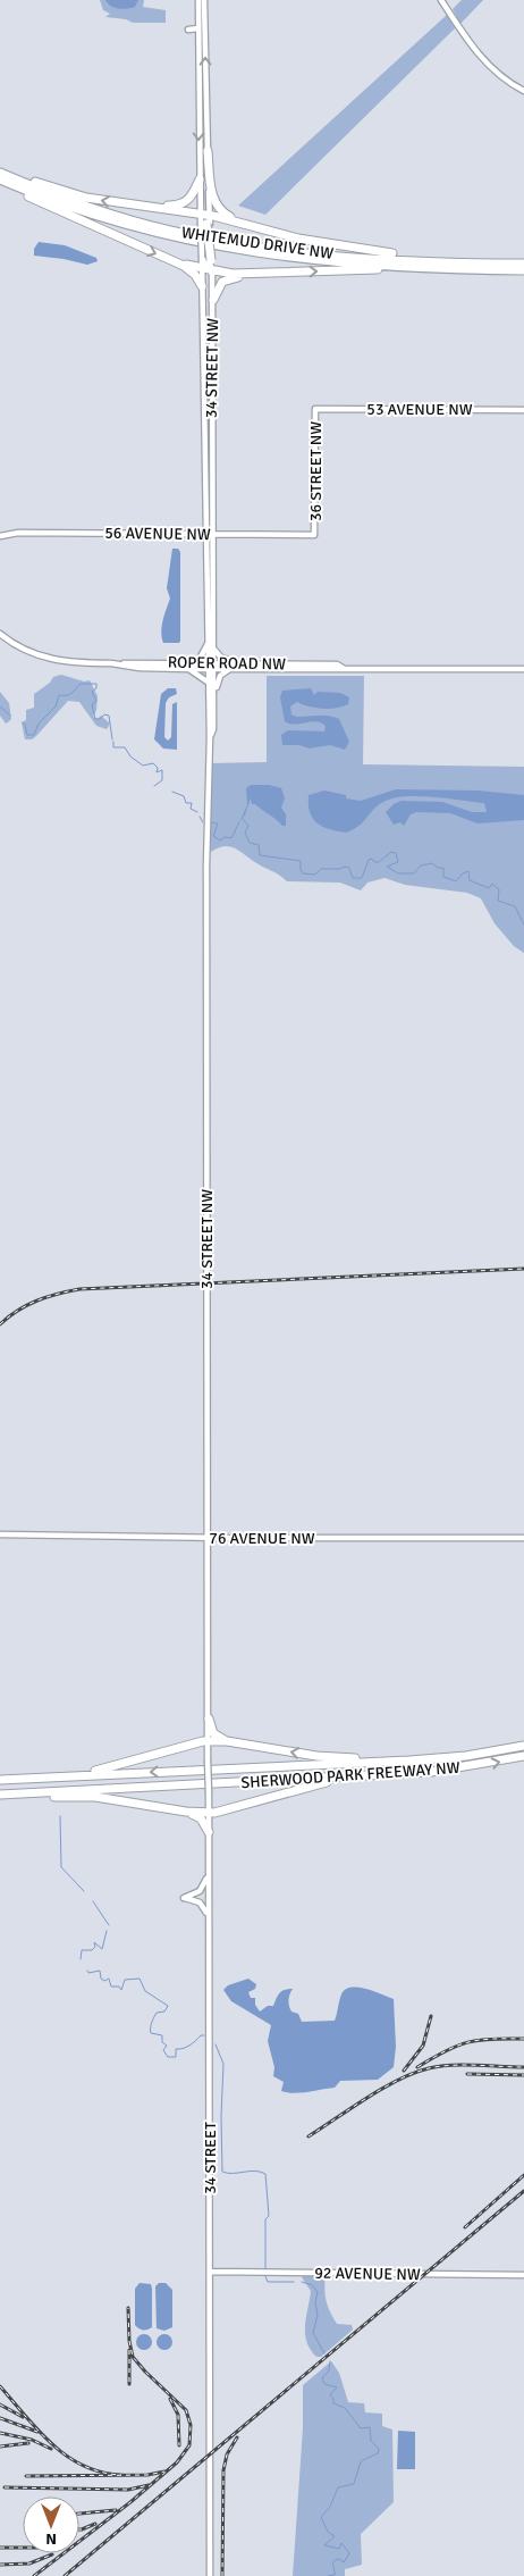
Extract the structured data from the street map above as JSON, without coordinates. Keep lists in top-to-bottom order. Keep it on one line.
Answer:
{"streets":{"highway":["WHITEMUD DRIVE NW","SHERWOOD PARK FREEWAY NW"],"main road":["34 STREET NW","53 AVENUE NW","36 STREET NW","56 AVENUE NW","ROPER ROAD NW","76 AVENUE NW","34 STREET","92 AVENUE NW"]},"crossings":[["34 STREET NW","56 AVENUE NW"],["34 STREET NW","ROPER ROAD NW"],["34 STREET NW","76 AVENUE NW"],["34 STREET NW","34 STREET"],["53 AVENUE NW","36 STREET NW"],["36 STREET NW","56 AVENUE NW"],["SHERWOOD PARK FREEWAY NW","34 STREET"],["34 STREET","92 AVENUE NW"]],"north":"bottom"}
